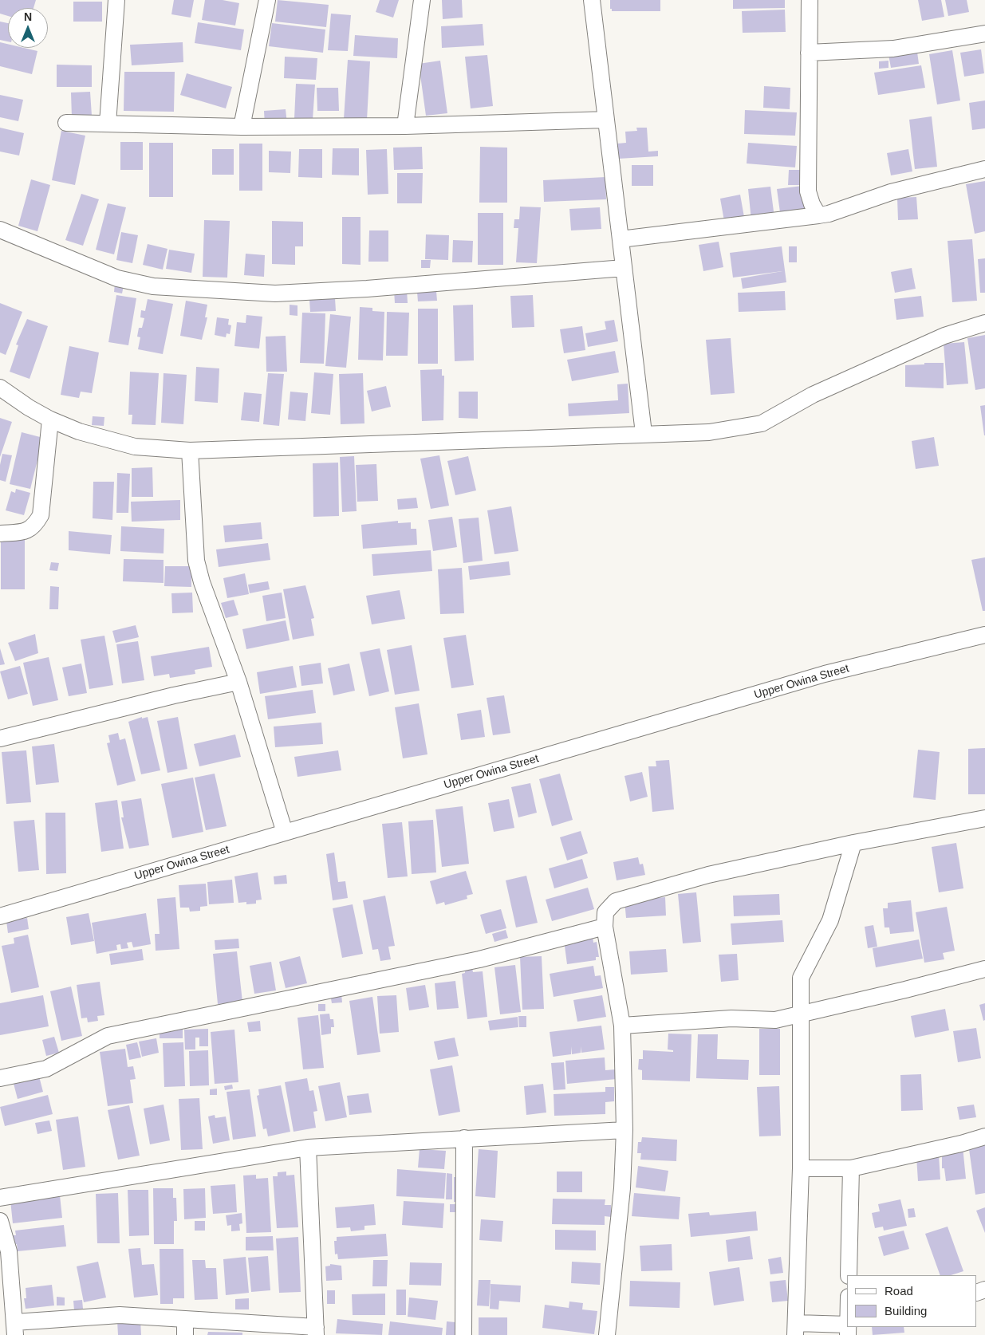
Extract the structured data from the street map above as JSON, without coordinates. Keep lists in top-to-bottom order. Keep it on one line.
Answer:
{"streets":{"street":["Upper Owina Street"]},"legend":["Road","Building"],"north":"top"}
